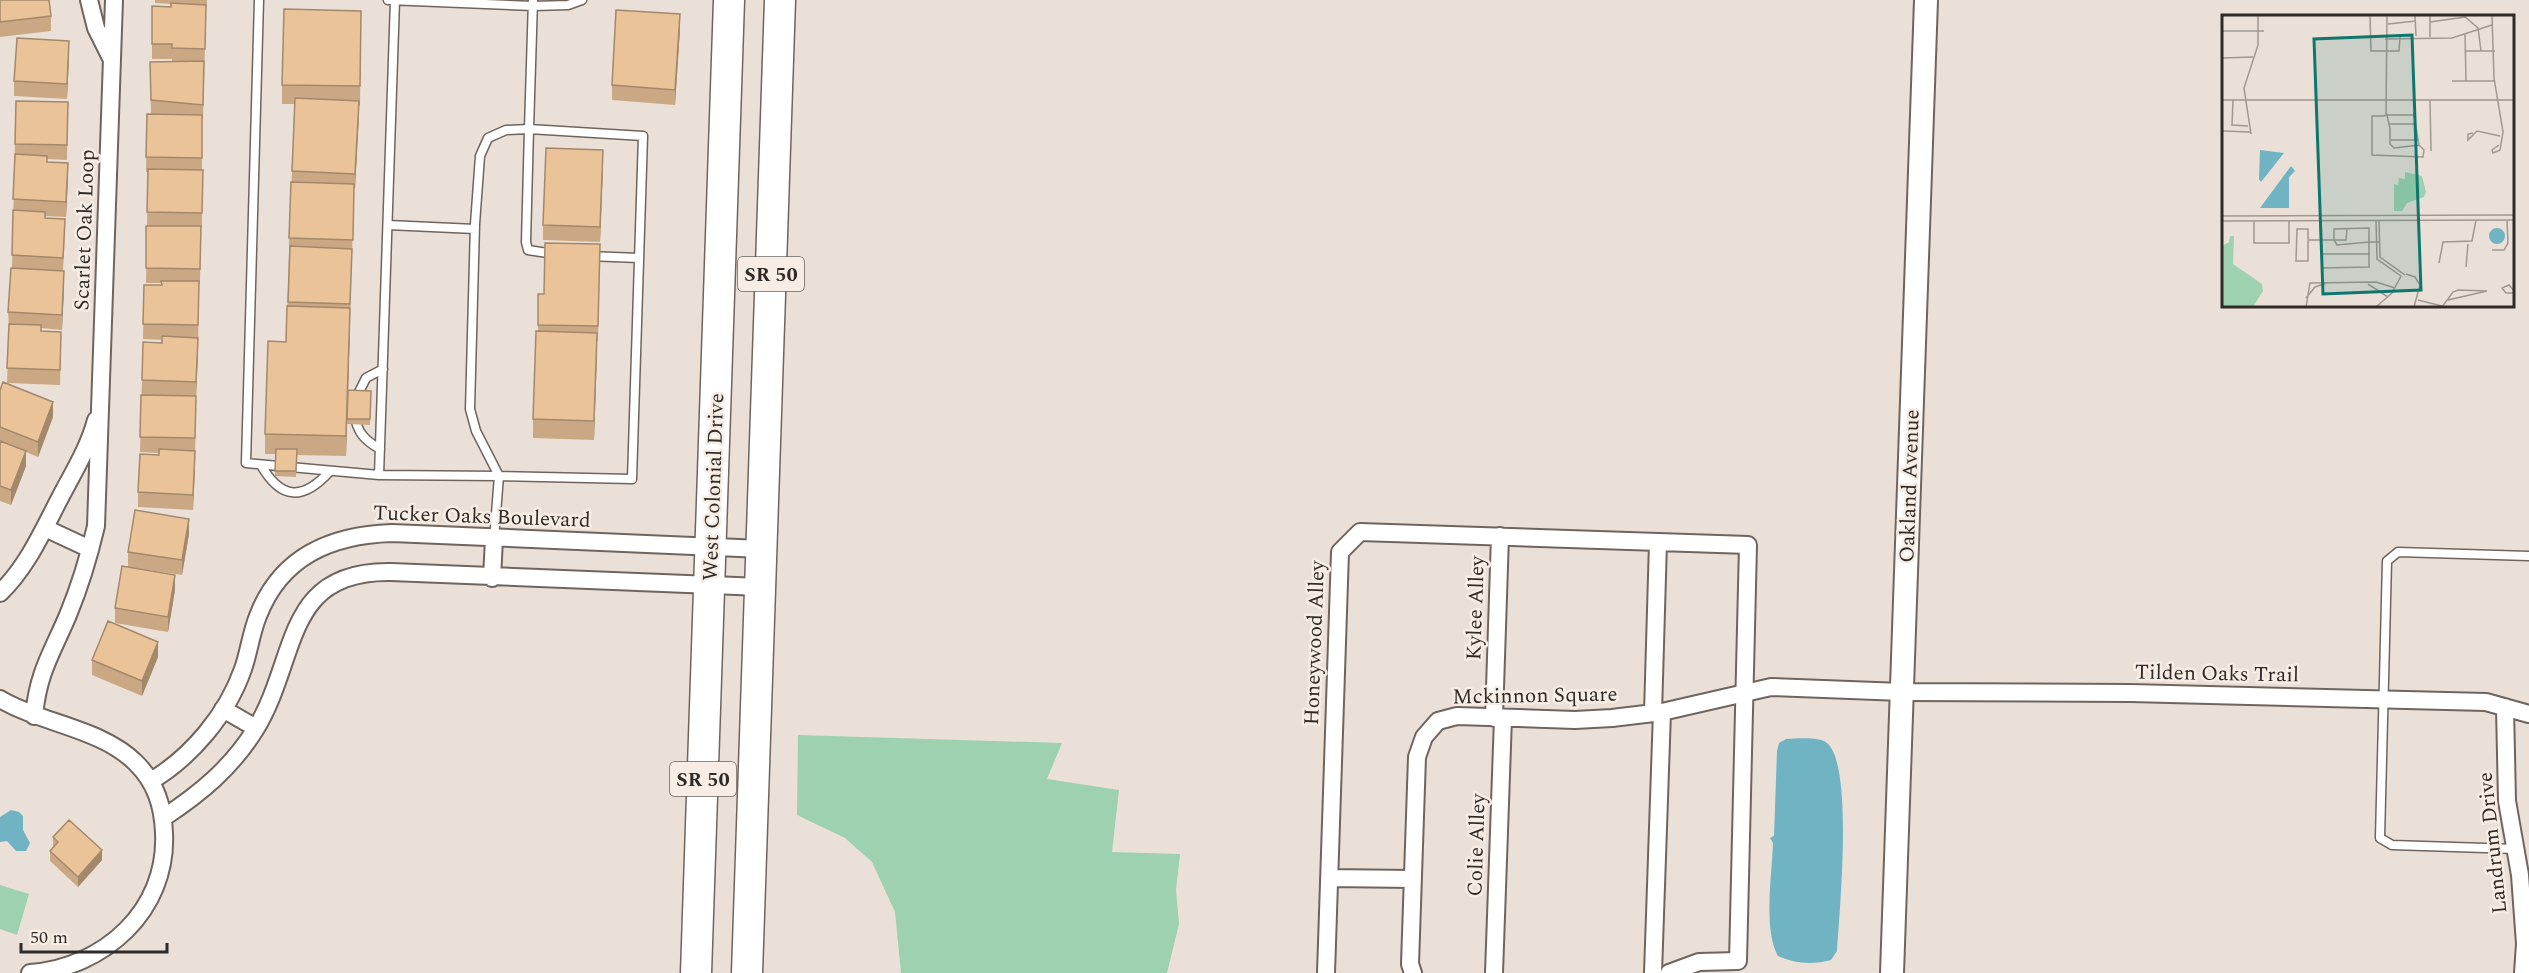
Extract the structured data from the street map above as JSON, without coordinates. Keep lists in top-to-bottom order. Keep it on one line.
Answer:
{"streets":{"highway":["SR 50","West Colonial Drive"],"street":["Scarlet Oak Loop","Oakland Avenue","Tucker Oaks Boulevard","Kylee Alley","Honeywood Alley","Tilden Oaks Trail","Mckinnon Square","Landrum Drive","Colie Alley"]},"crossings":[["SR 50","Tucker Oaks Boulevard"],["Oakland Avenue","Tilden Oaks Trail"],["Oakland Avenue","Mckinnon Square"],["West Colonial Drive","Tucker Oaks Boulevard"],["Kylee Alley","Honeywood Alley"],["Kylee Alley","Mckinnon Square"],["Kylee Alley","Colie Alley"],["Honeywood Alley","Mckinnon Square"],["Tilden Oaks Trail","Mckinnon Square"],["Tilden Oaks Trail","Landrum Drive"],["Mckinnon Square","Colie Alley"]],"scale_bar":"50 m"}
